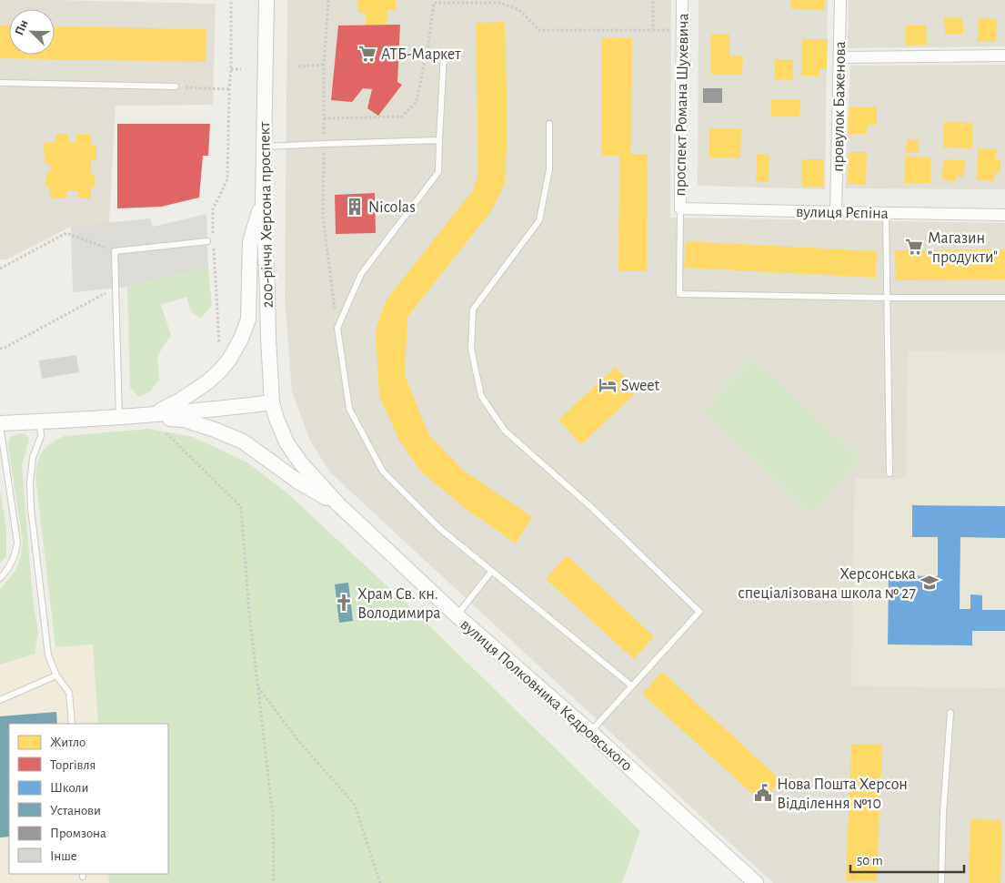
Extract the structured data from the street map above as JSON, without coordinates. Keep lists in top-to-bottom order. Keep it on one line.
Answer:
{"streets":{"street":["проспект Романа Шухевича","провулок Баженова","вулиця Рєпіна","200-річчя Херсона проспект","вулиця Полковника Кедровського"]},"crossings":[["проспект Романа Шухевича","вулиця Рєпіна"],["провулок Баженова","вулиця Рєпіна"],["200-річчя Херсона проспект","вулиця Полковника Кедровського"]],"places":{"supermarket":["АТБ-Маркет","Магазин \"продукти\""],"building":["Nicolas"],"hotel":["Sweet"],"school or university":["Херсонська спеціалізована школа № 27"],"church":["Храм Св. кн. Володимира"],"public building":["Нова Пошта Херсон Відділення №10"]},"legend":["Житло","Торгівля","Школи","Установи","Промзона","Інше"],"scale_bar":"50 m","north":"top left"}
